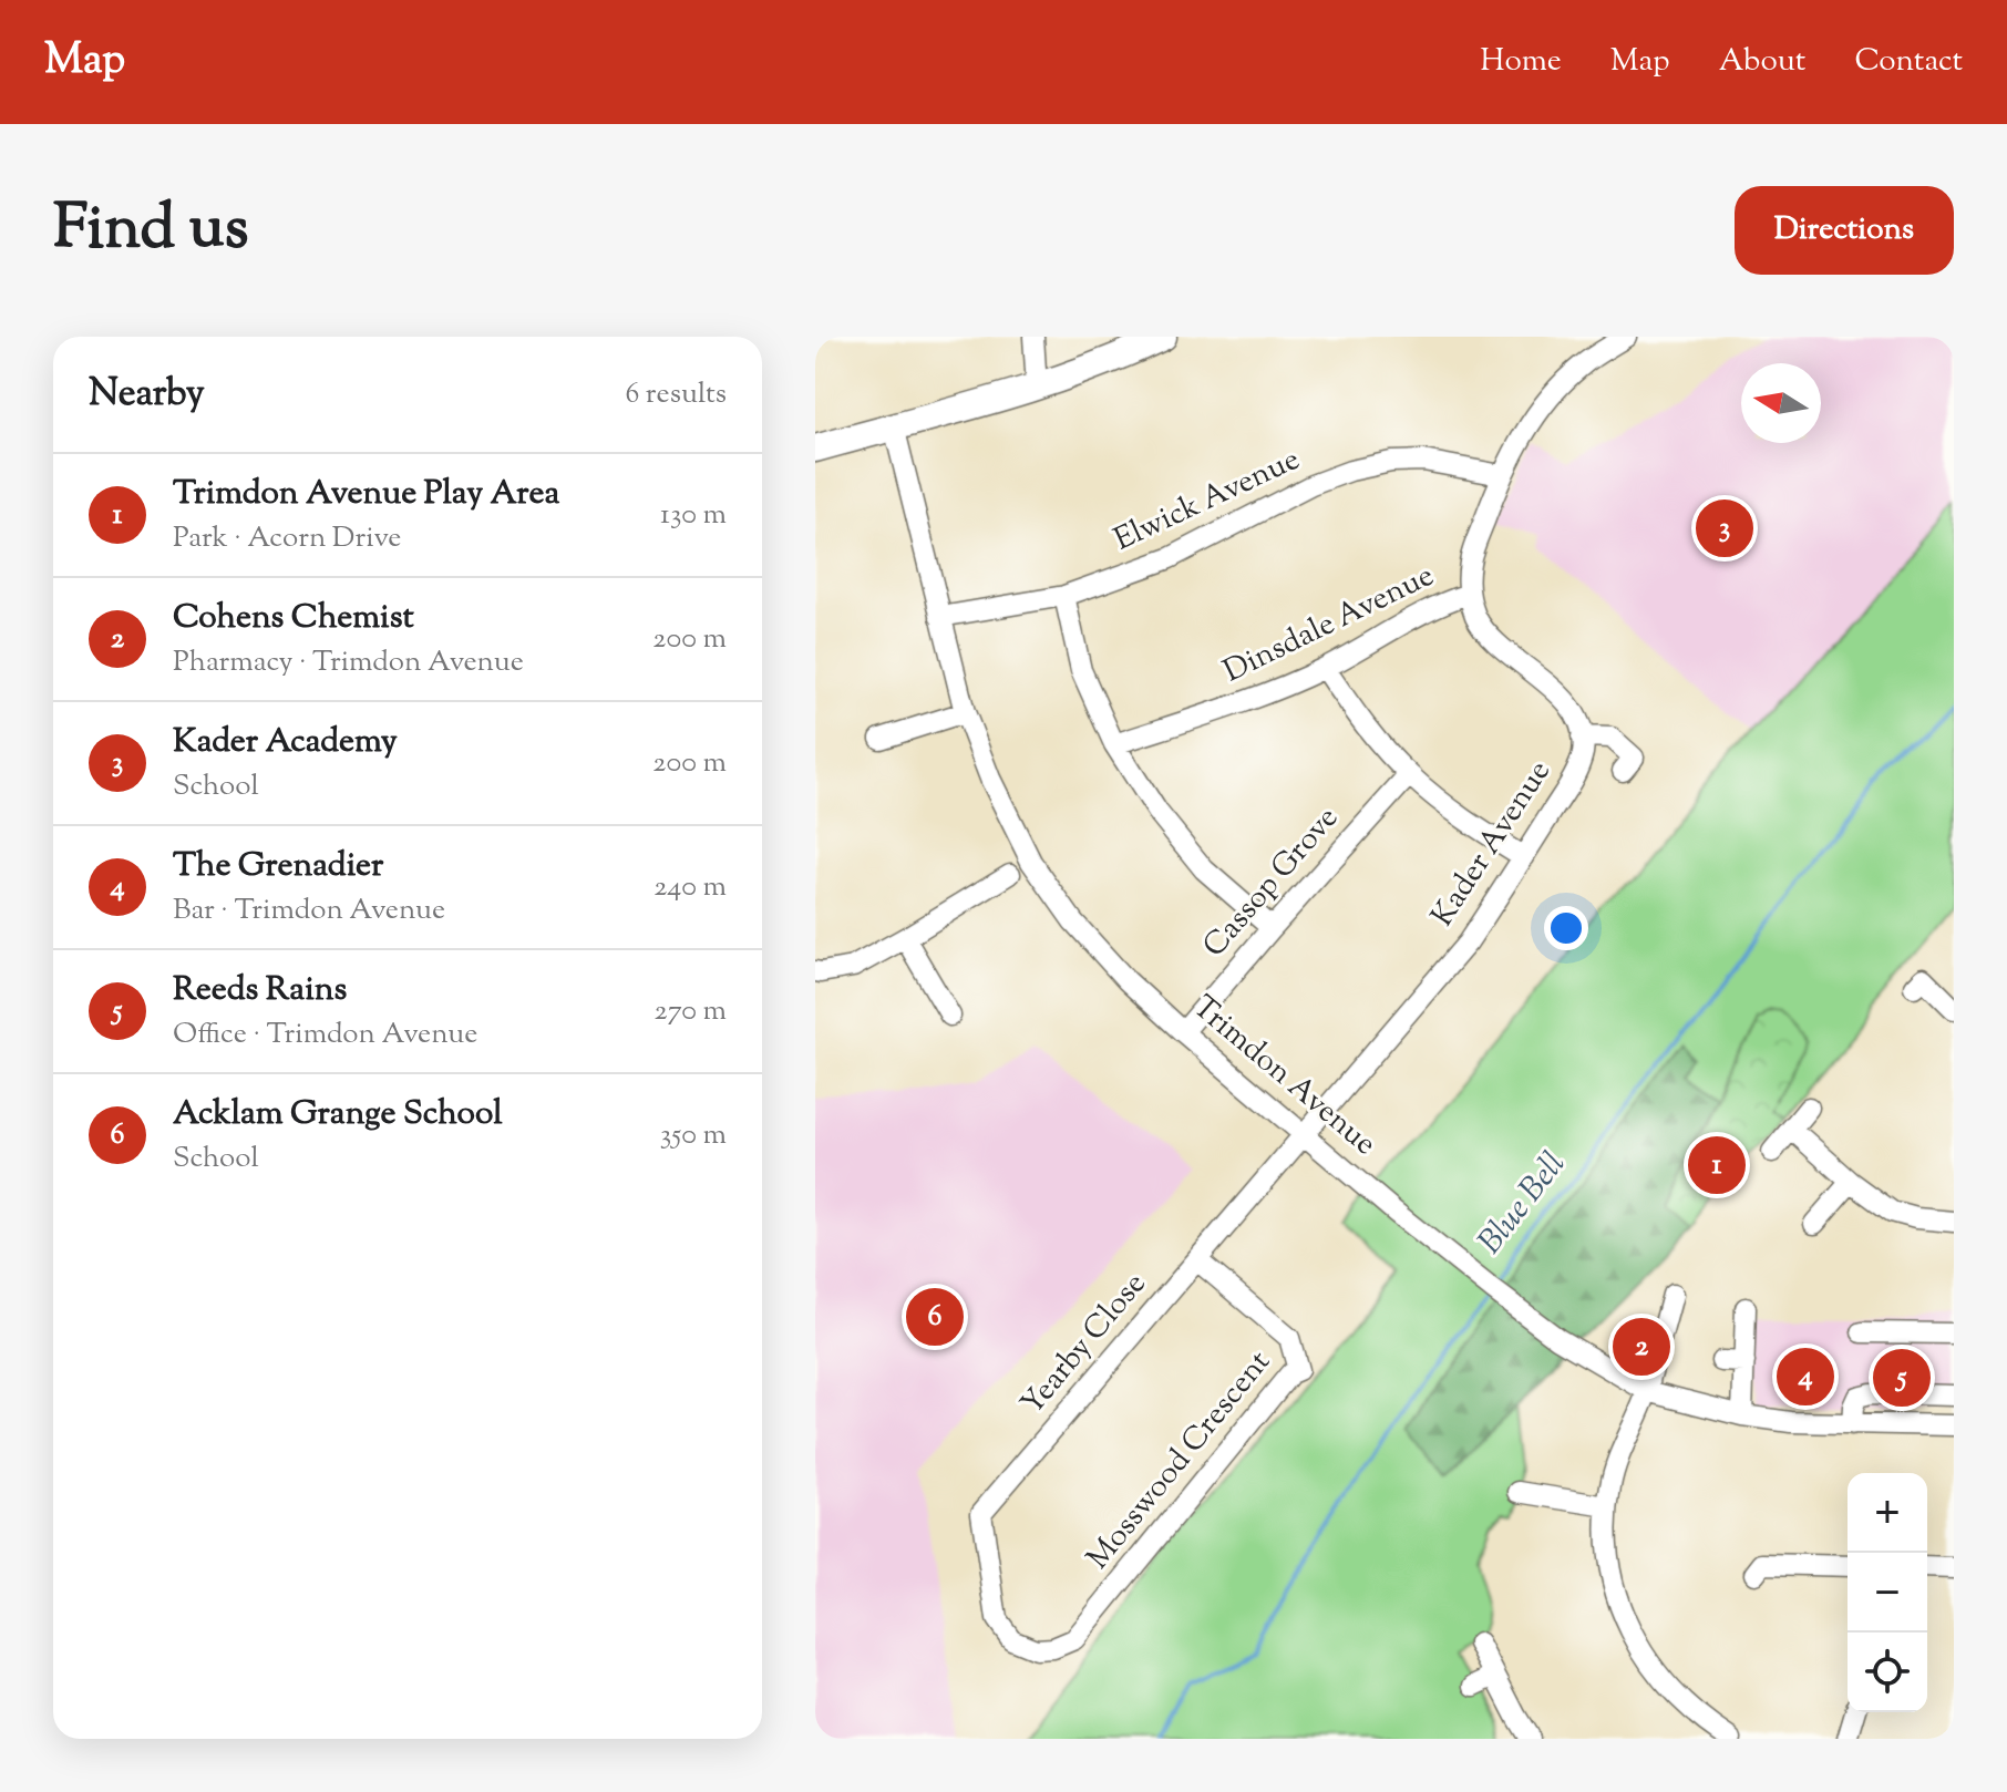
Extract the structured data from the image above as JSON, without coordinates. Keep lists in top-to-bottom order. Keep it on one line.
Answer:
{"streets":{"street":["Elwick Avenue","Dinsdale Avenue","Kader Avenue","Cassop Grove","Trimdon Avenue","Yearby Close","Mosswood Crescent"]},"crossings":[["Elwick Avenue","Trimdon Avenue"],["Dinsdale Avenue","Kader Avenue"],["Kader Avenue","Trimdon Avenue"],["Kader Avenue","Yearby Close"],["Cassop Grove","Trimdon Avenue"],["Trimdon Avenue","Yearby Close"],["Yearby Close","Mosswood Crescent"]],"water":["Blue Bell"],"north":"left","page":{"header":"Map","nav":["Home","Map","About","Contact"],"title":"Find us","buttons":"Directions","heading":["Nearby","6 results"],"list":[{"mark":"1","name":"Trimdon Avenue Play Area","note":"Park · Acorn Drive","value":"130 m"},{"mark":"2","name":"Cohens Chemist","note":"Pharmacy · Trimdon Avenue","value":"200 m"},{"mark":"3","name":"Kader Academy","note":"School","value":"200 m"},{"mark":"4","name":"The Grenadier","note":"Bar · Trimdon Avenue","value":"240 m"},{"mark":"5","name":"Reeds Rains","note":"Office · Trimdon Avenue","value":"270 m"},{"mark":"6","name":"Acklam Grange School","note":"School","value":"350 m"}],"pins":["3","1","6","2","4","5"],"map_buttons":["+","−"]}}
